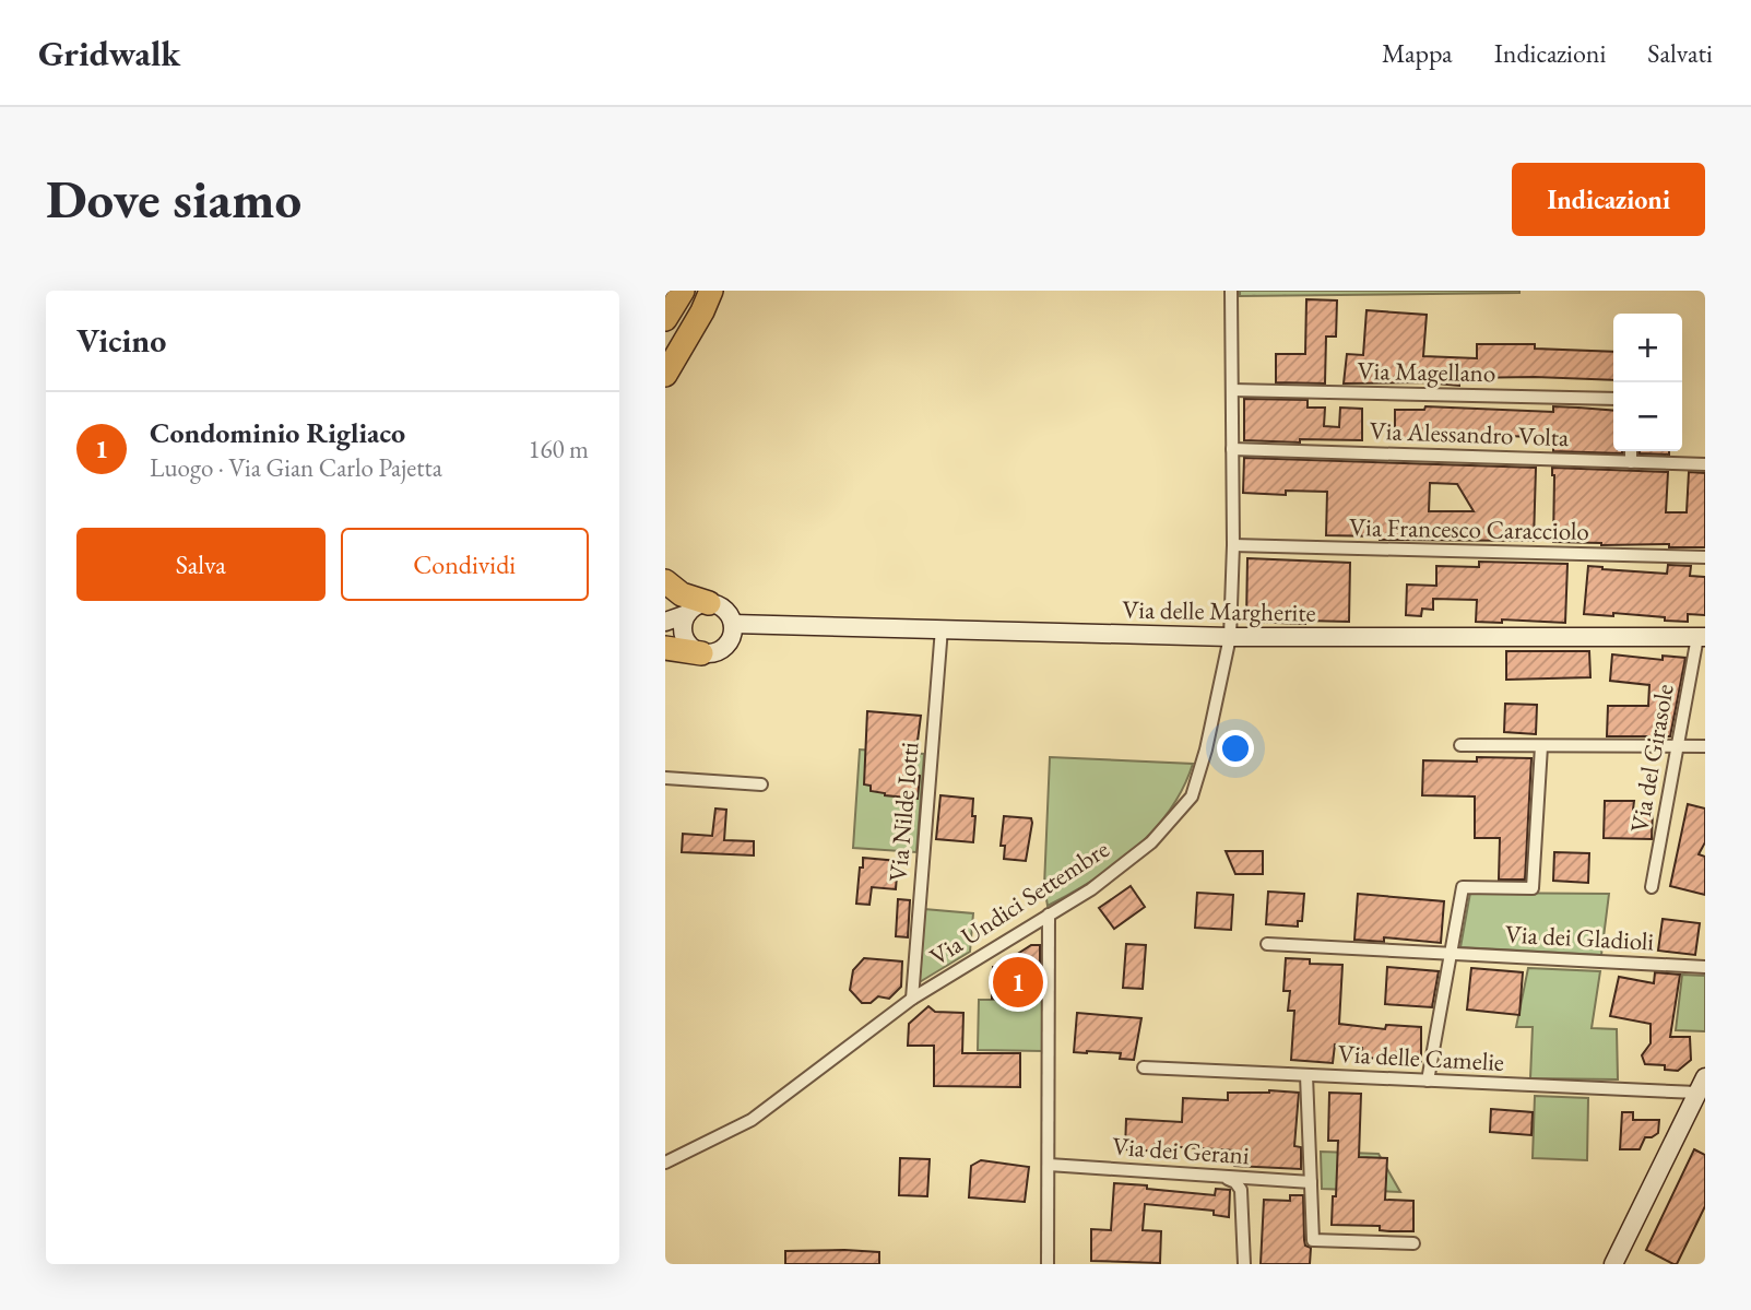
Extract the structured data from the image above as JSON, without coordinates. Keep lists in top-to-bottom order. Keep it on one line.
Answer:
{"streets":{"street":["Via Magellano","Via Alessandro Volta","Via Francesco Caracciolo","Via delle Margherite","Via del Girasole","Via Nilde Iotti","Via Undici Settembre","Via dei Gladioli","Via delle Camelie","Via dei Gerani"]},"crossings":[["Via Magellano","Via Undici Settembre"],["Via Alessandro Volta","Via Undici Settembre"],["Via Francesco Caracciolo","Via Undici Settembre"],["Via delle Margherite","Via del Girasole"],["Via delle Margherite","Via Nilde Iotti"],["Via delle Margherite","Via Undici Settembre"],["Via Nilde Iotti","Via Undici Settembre"]],"page":{"header":"Gridwalk","nav":["Mappa","Indicazioni","Salvati"],"buttons":["Indicazioni",["Salva","Condividi"]],"title":"Dove siamo","heading":"Vicino","map_buttons":["+","−"],"list":[{"mark":"1","name":"Condominio Rigliaco","note":"Luogo · Via Gian Carlo Pajetta","value":"160 m"}],"pins":"1"}}
